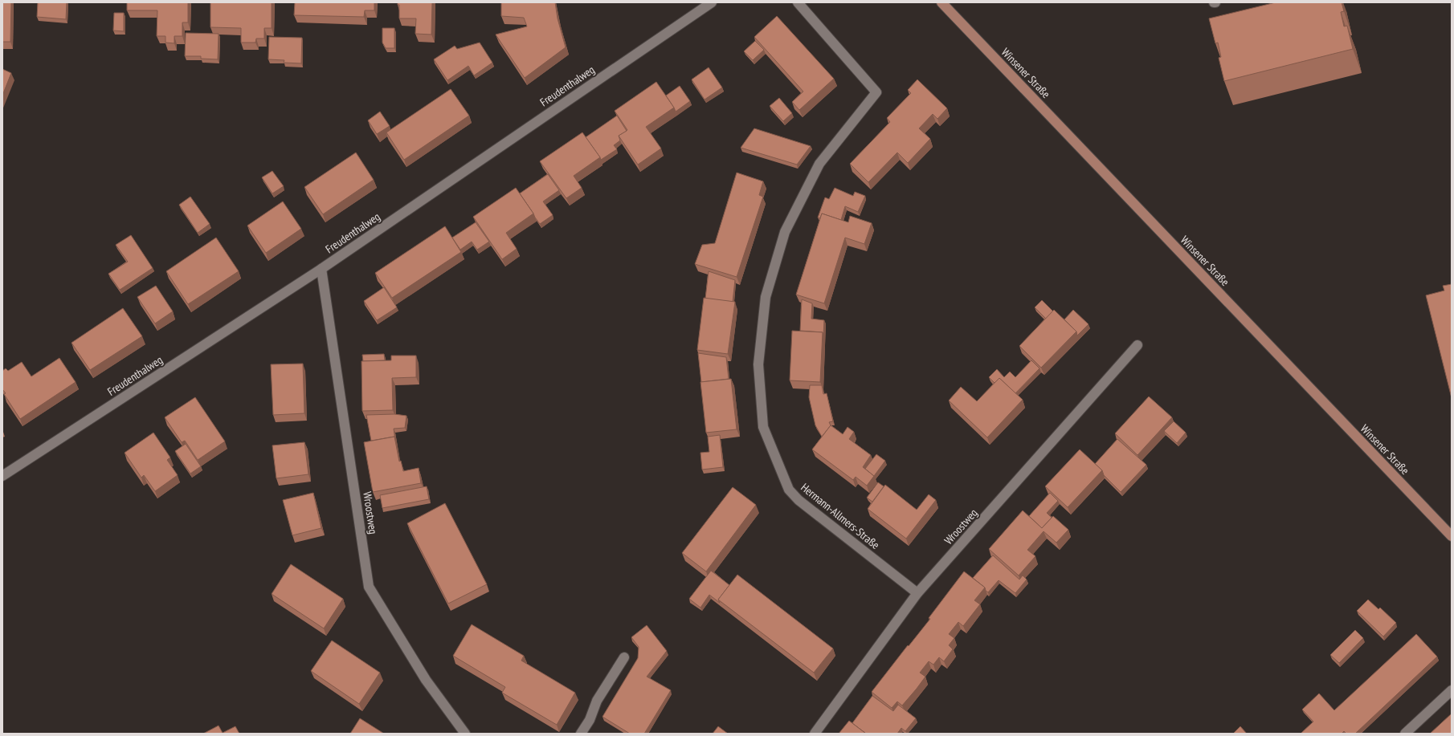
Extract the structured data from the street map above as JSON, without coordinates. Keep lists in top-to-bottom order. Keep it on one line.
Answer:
{"streets":{"main road":["Winsener Straße"],"street":["Freudenthalweg","Wroostweg","Hermann-Allmers-Straße"]},"crossings":[["Freudenthalweg","Wroostweg"],["Wroostweg","Hermann-Allmers-Straße"]]}
